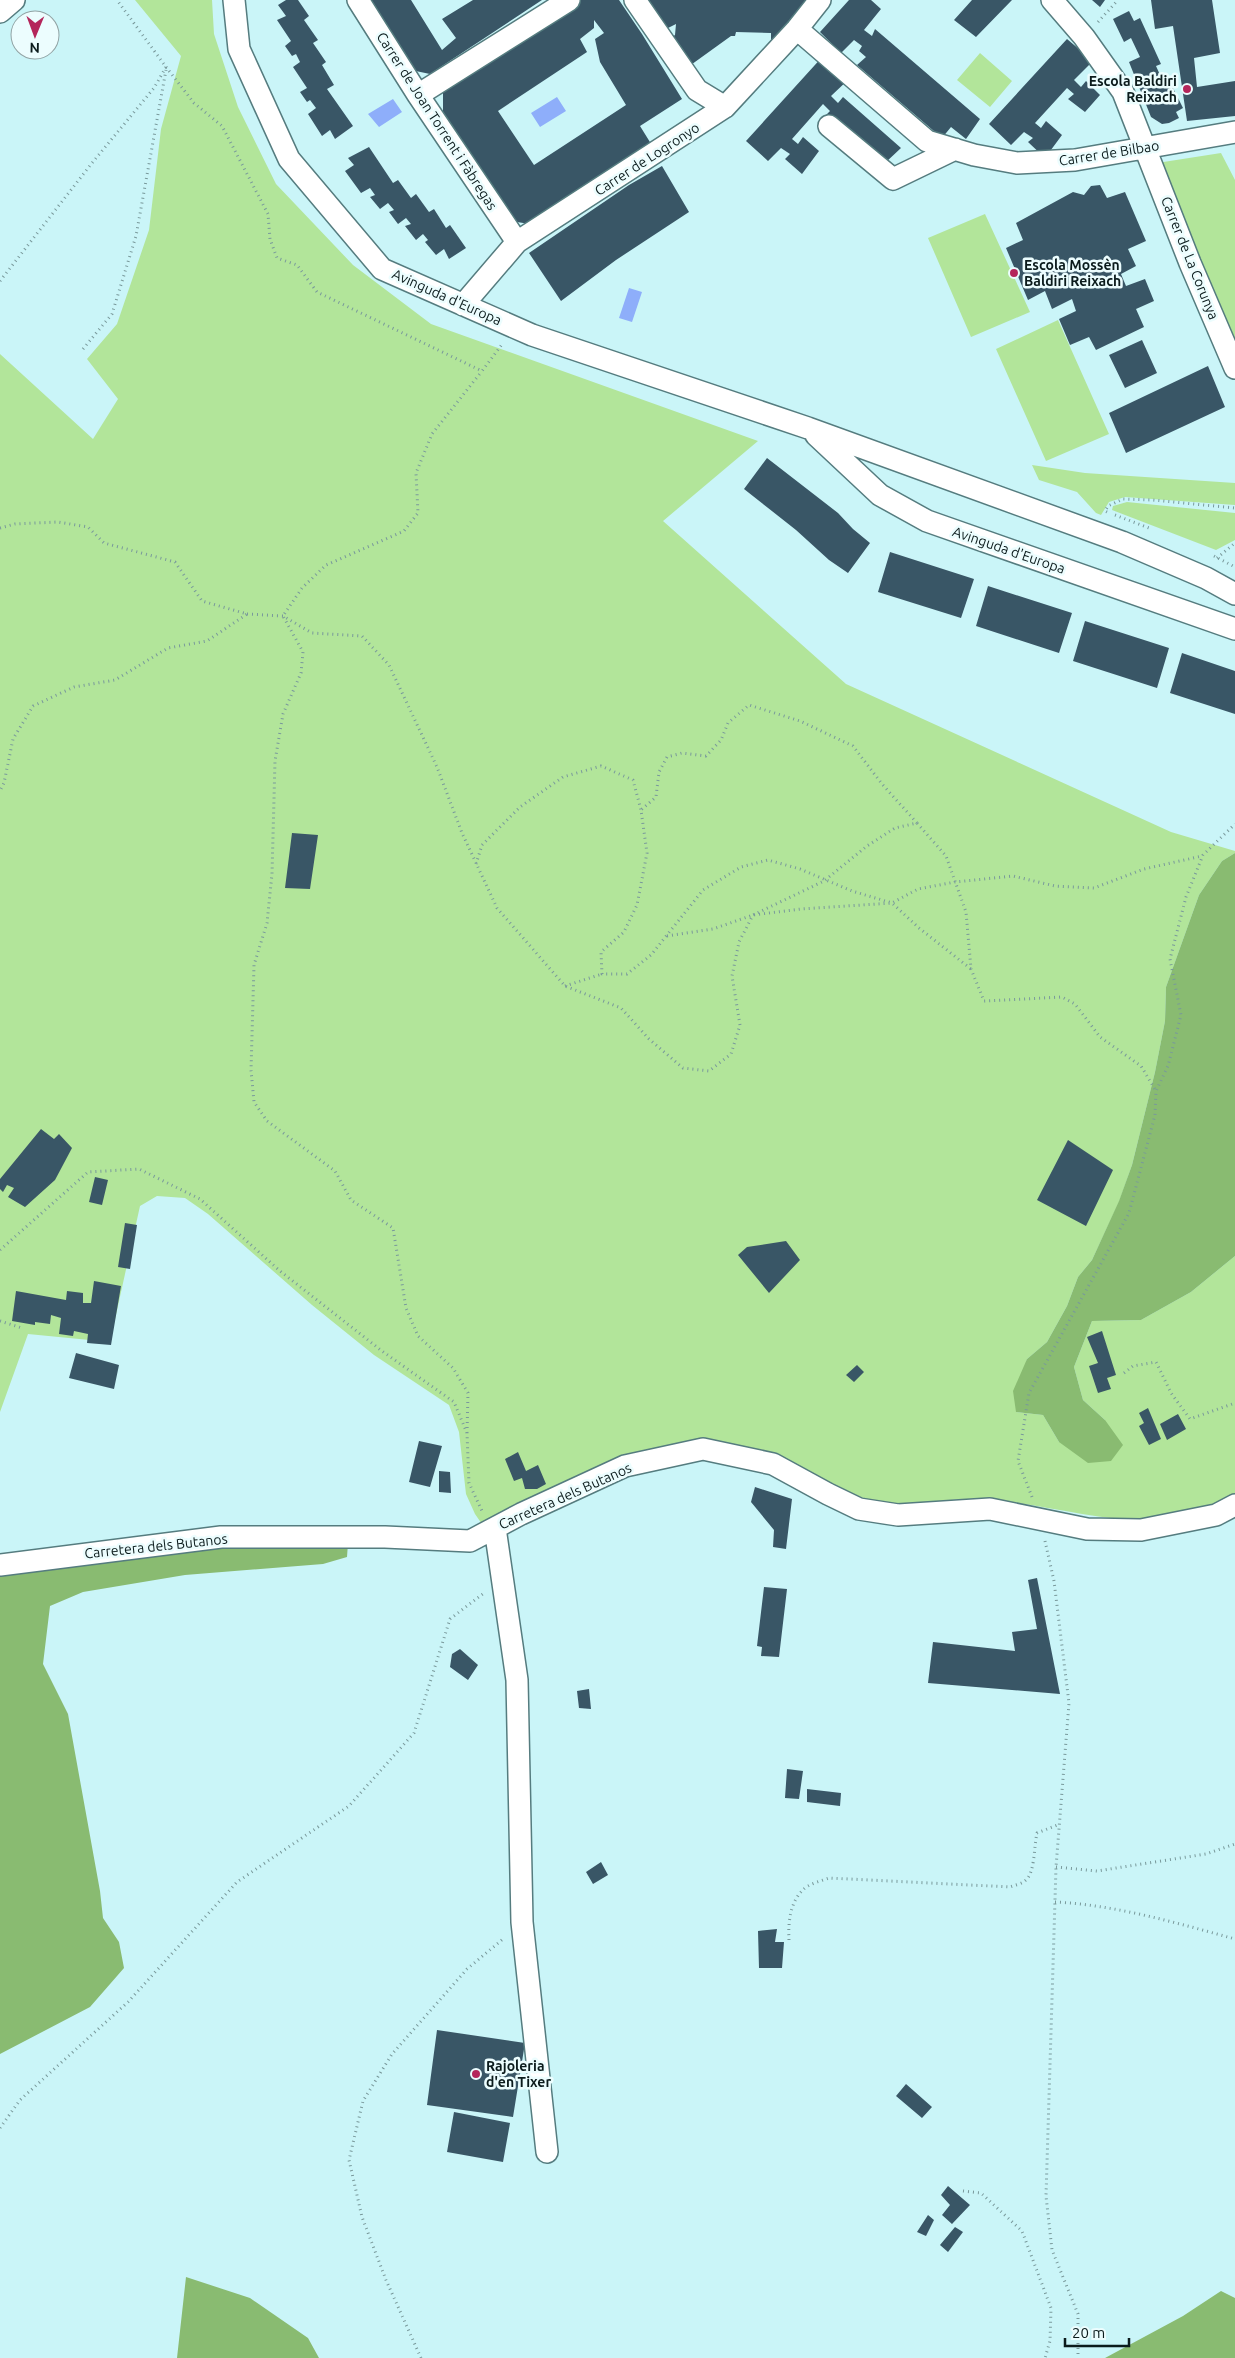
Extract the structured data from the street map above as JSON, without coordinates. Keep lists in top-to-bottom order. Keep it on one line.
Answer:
{"streets":{"street":["Carrer de Joan Torrent i Fàbregas","Carrer de Bilbao","Carrer de Logronyo","Carrer de La Corunya","Avinguda d'Europa","Carretera dels Butanos"]},"crossings":[["Carrer de Joan Torrent i Fàbregas","Carrer de Logronyo"],["Carrer de Bilbao","Carrer de Logronyo"],["Carrer de Bilbao","Carrer de La Corunya"],["Carrer de Logronyo","Avinguda d'Europa"]],"places":["Escola Baldiri Reixach","Escola Mossèn Baldiri Reixach","Rajoleria d'en Tixer"],"scale_bar":"20 m","north":"bottom"}
